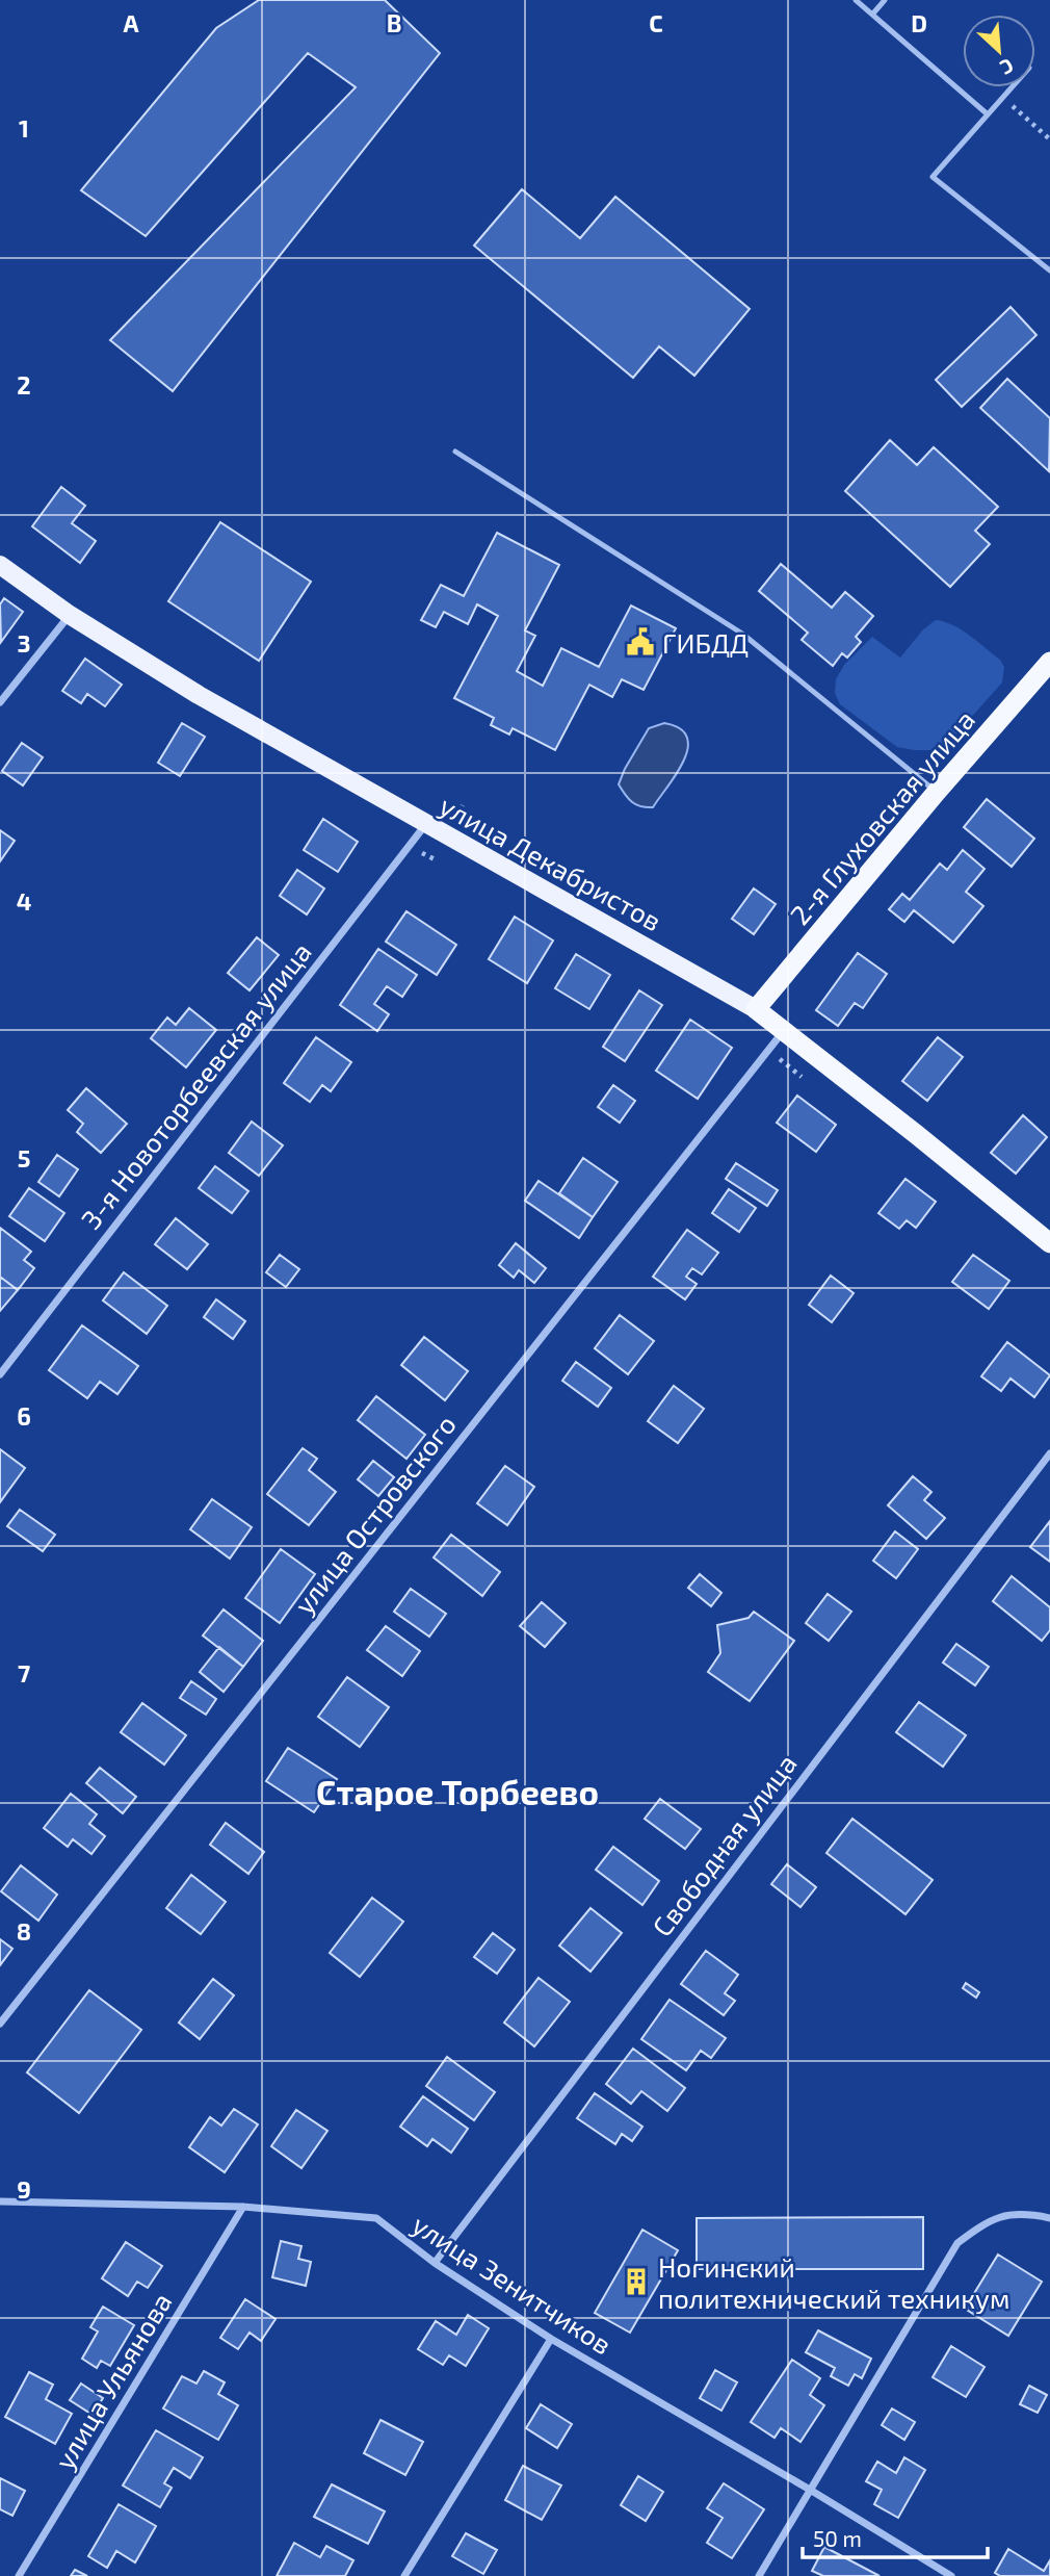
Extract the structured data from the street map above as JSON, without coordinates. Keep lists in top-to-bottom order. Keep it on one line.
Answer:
{"streets":{"highway":["2-я Глуховская улица","улица Декабристов"],"street":["3-я Новоторбеевская улица","улица Островского","Свободная улица","улица Зенитчиков","улица Ульянова"]},"crossings":[["2-я Глуховская улица","улица Декабристов"],["улица Декабристов","3-я Новоторбеевская улица"],["улица Декабристов","улица Островского"],["Свободная улица","улица Зенитчиков"],["улица Зенитчиков","улица Ульянова"]],"districts":["Старое Торбеево"],"places":{"public building":["ГИБДД"],"building":["Ногинский политехнический техникум"]},"scale_bar":"50 m","north":"bottom right","grid":{"columns":["A","B","C","D"],"rows":["1","2","3","4","5","6","7","8","9"]}}
